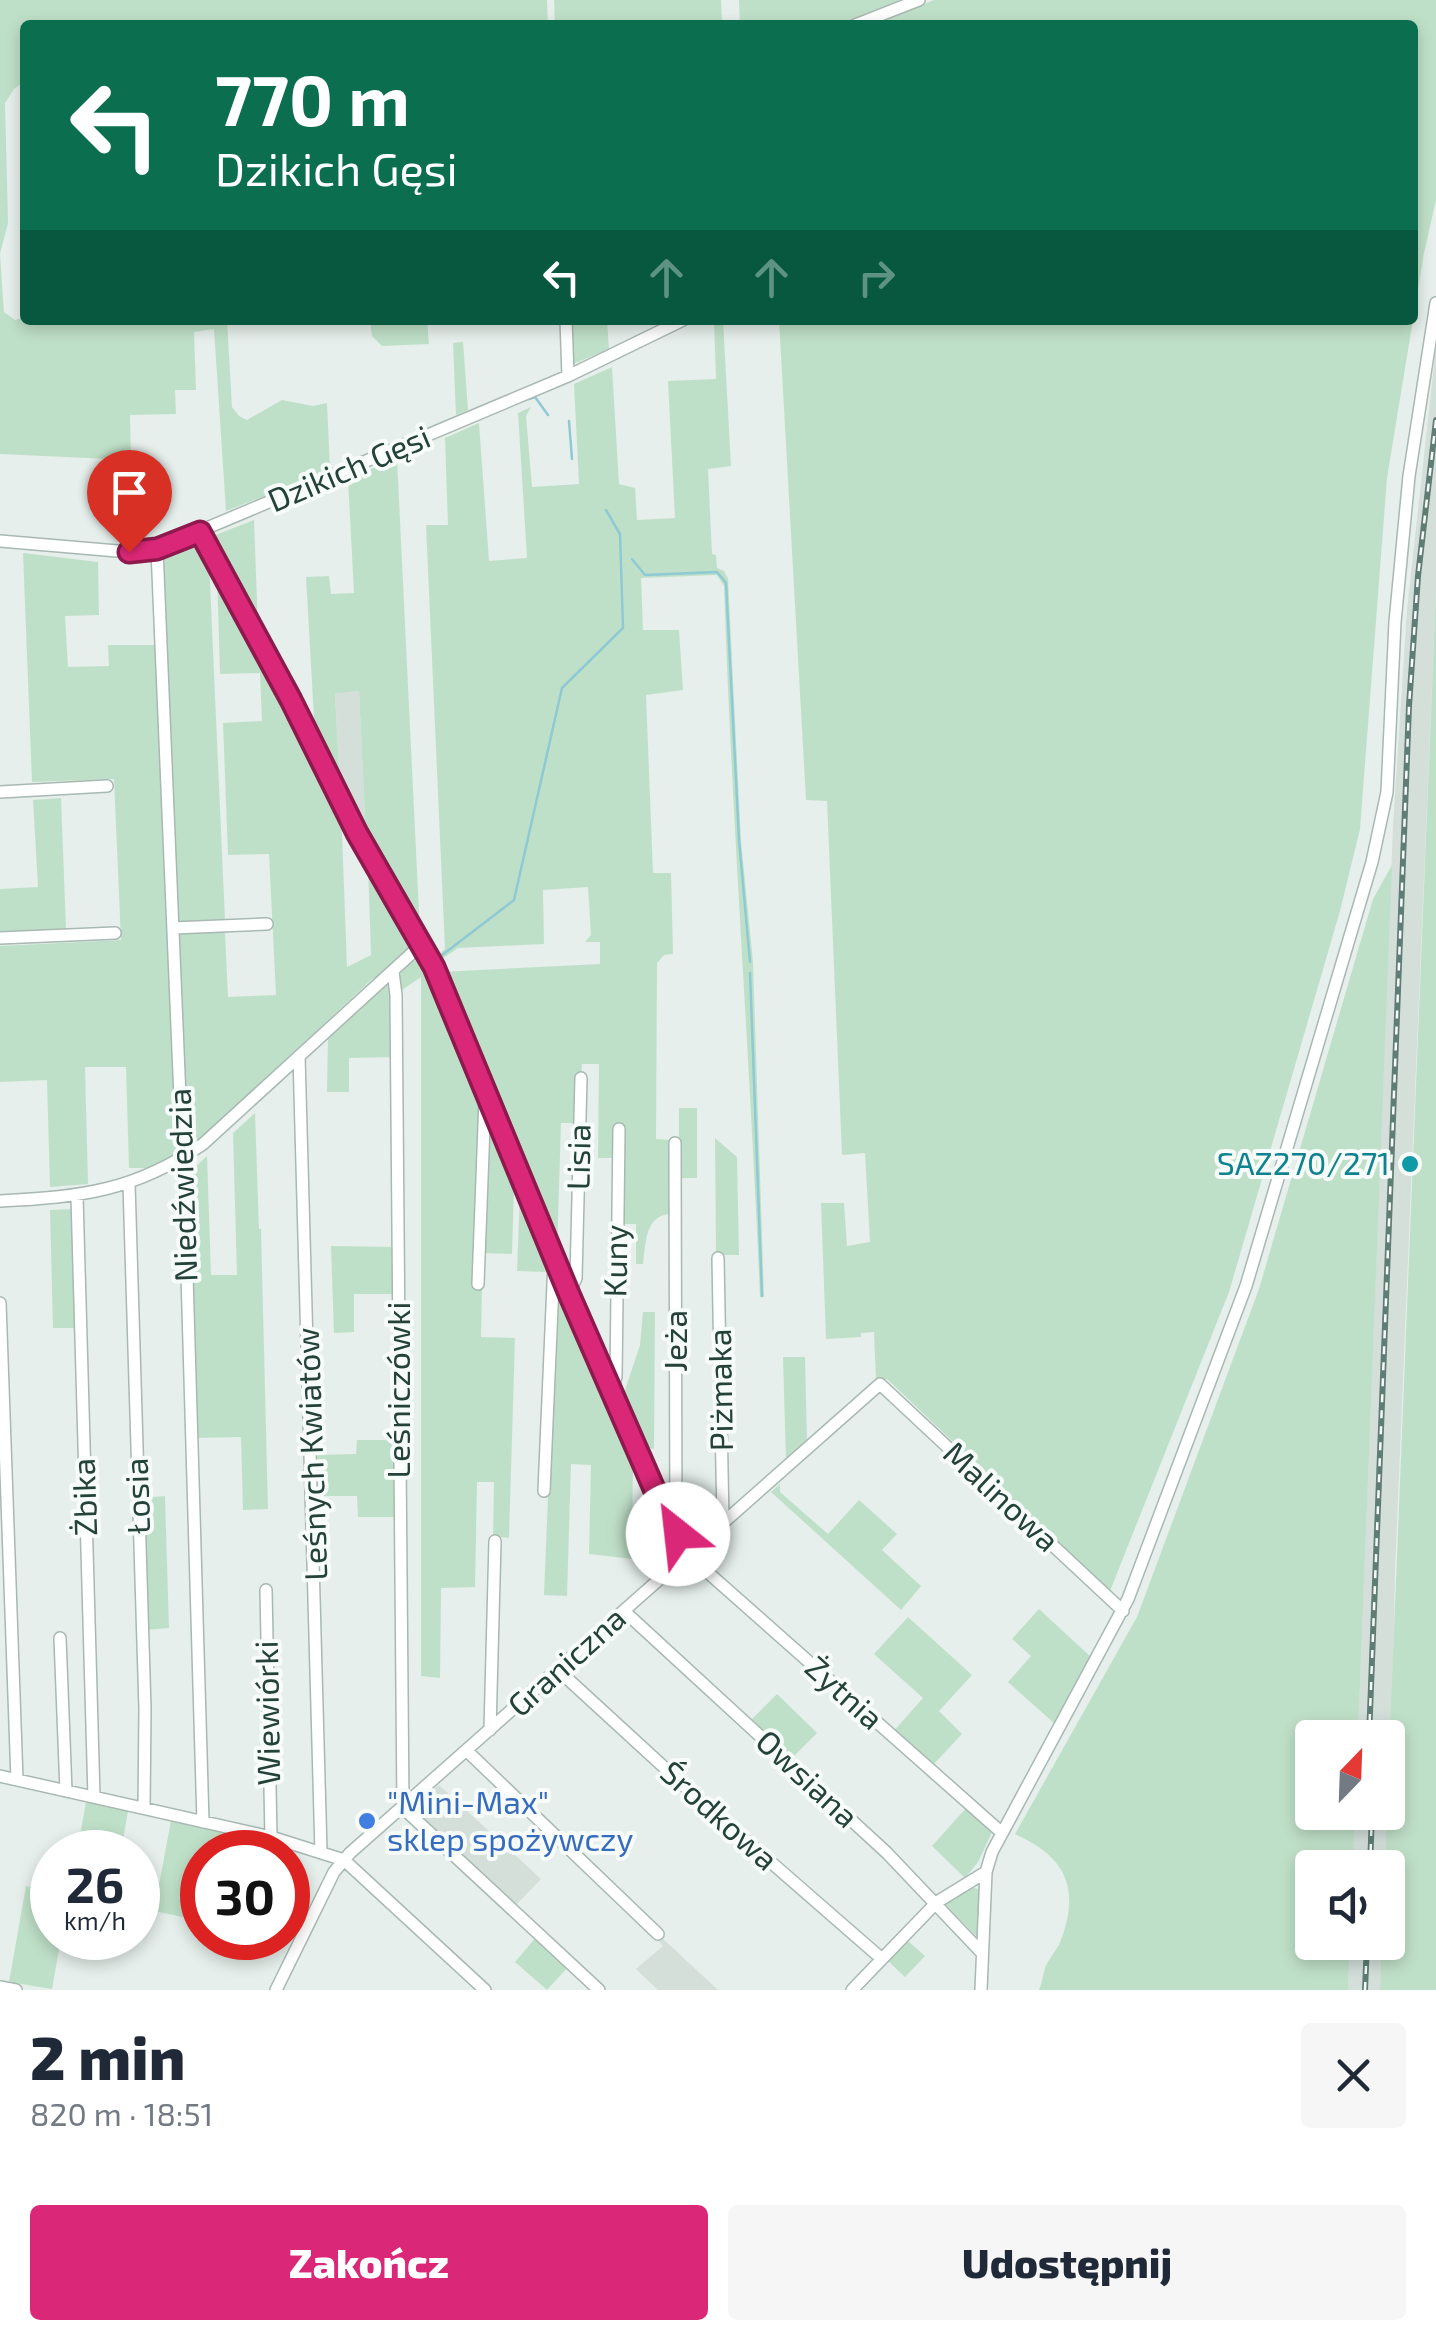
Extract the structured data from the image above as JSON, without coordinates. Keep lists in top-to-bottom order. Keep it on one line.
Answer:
{"streets":{"street":["Dzikich Gęsi","Lisia","Niedźwiedzia","Kuny","Jeża","Leśniczówki","Piżmaka","Leśnych Kwiatów","Łosia","Żbika","Malinowa","Graniczna","Żytnia","Wiewiórki","Owsiana","Środkowa"]},"crossings":[["Dzikich Gęsi","Niedźwiedzia"],["Dzikich Gęsi","Żytnia"],["Lisia","Żytnia"],["Kuny","Żytnia"],["Jeża","Żytnia"],["Leśniczówki","Graniczna"],["Piżmaka","Graniczna"],["Malinowa","Graniczna"],["Graniczna","Żytnia"],["Graniczna","Owsiana"],["Graniczna","Środkowa"]],"places":["SAZ270/271","\"Mini-Max\" sklep spożywczy"],"north":"top right","page":{"turn":["770 m","Dzikich Gęsi"],"speed":"26 km/h","limit":"30","heading":["2 min","820 m · 18:51"],"buttons":["Zakończ","Udostępnij"]}}
